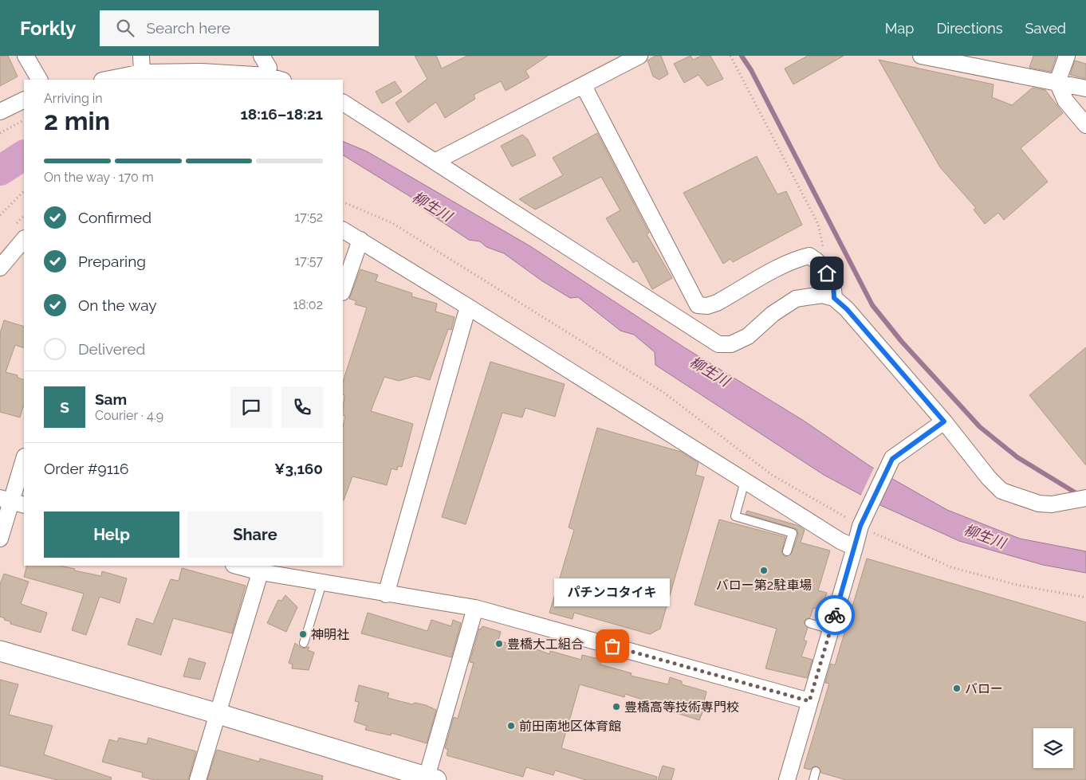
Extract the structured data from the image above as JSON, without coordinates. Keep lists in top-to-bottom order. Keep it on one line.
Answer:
{"water":["柳生川"],"places":["バロー第2駐車場","神明社","豊橋大工組合","パチンコタイキ","バロー","豊橋高等技術専門校","前田南地区体育館"],"page":{"header":"Forkly","search":"Search here","nav":["Map","Directions","Saved"],"heading":["2 min","Arriving in","18:16–18:21"],"panel":["Sam","Courier · 4.9","Order #9116","¥3,160"],"bar":"On the way · 170 m","list":[["Confirmed","17:52"],["Preparing","17:57"],["On the way","18:02"],"Delivered"],"round":"S","buttons":["Help","Share"],"bubble":"パチンコタイキ"}}
